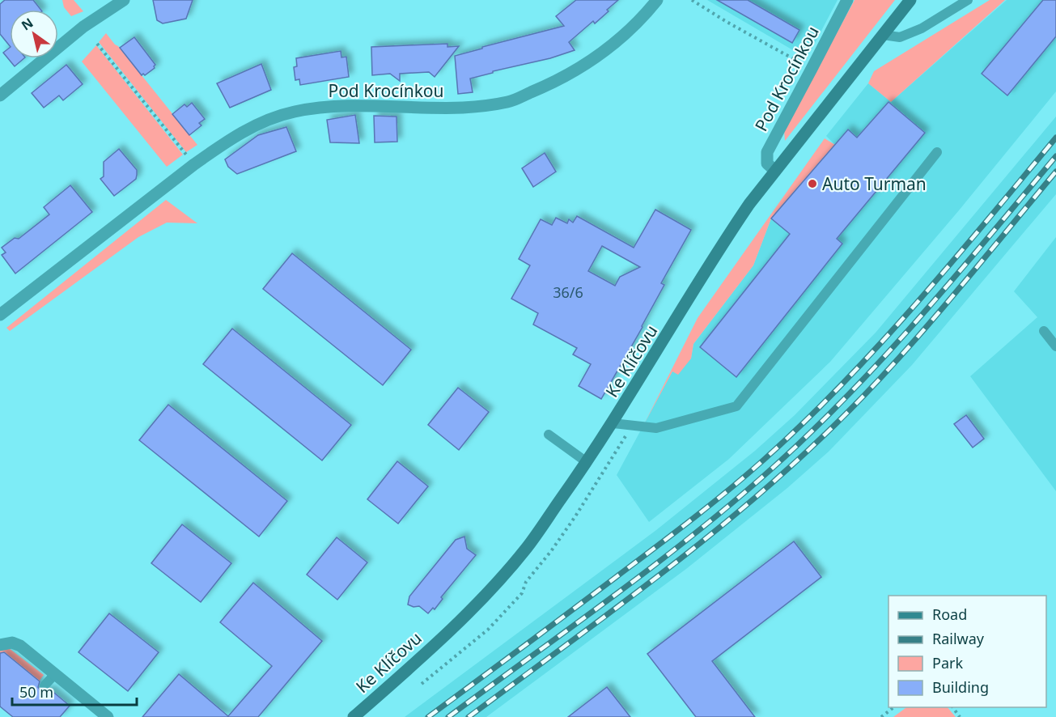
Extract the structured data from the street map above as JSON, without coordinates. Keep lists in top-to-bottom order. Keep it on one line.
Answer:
{"streets":{"street":["Pod Krocínkou","Ke Klíčovu"]},"crossings":[["Pod Krocínkou","Ke Klíčovu"]],"places":["Auto Turman"],"house_numbers":["36/6"],"legend":["Road","Railway","Park","Building"],"scale_bar":"50 m","north":"top left"}
